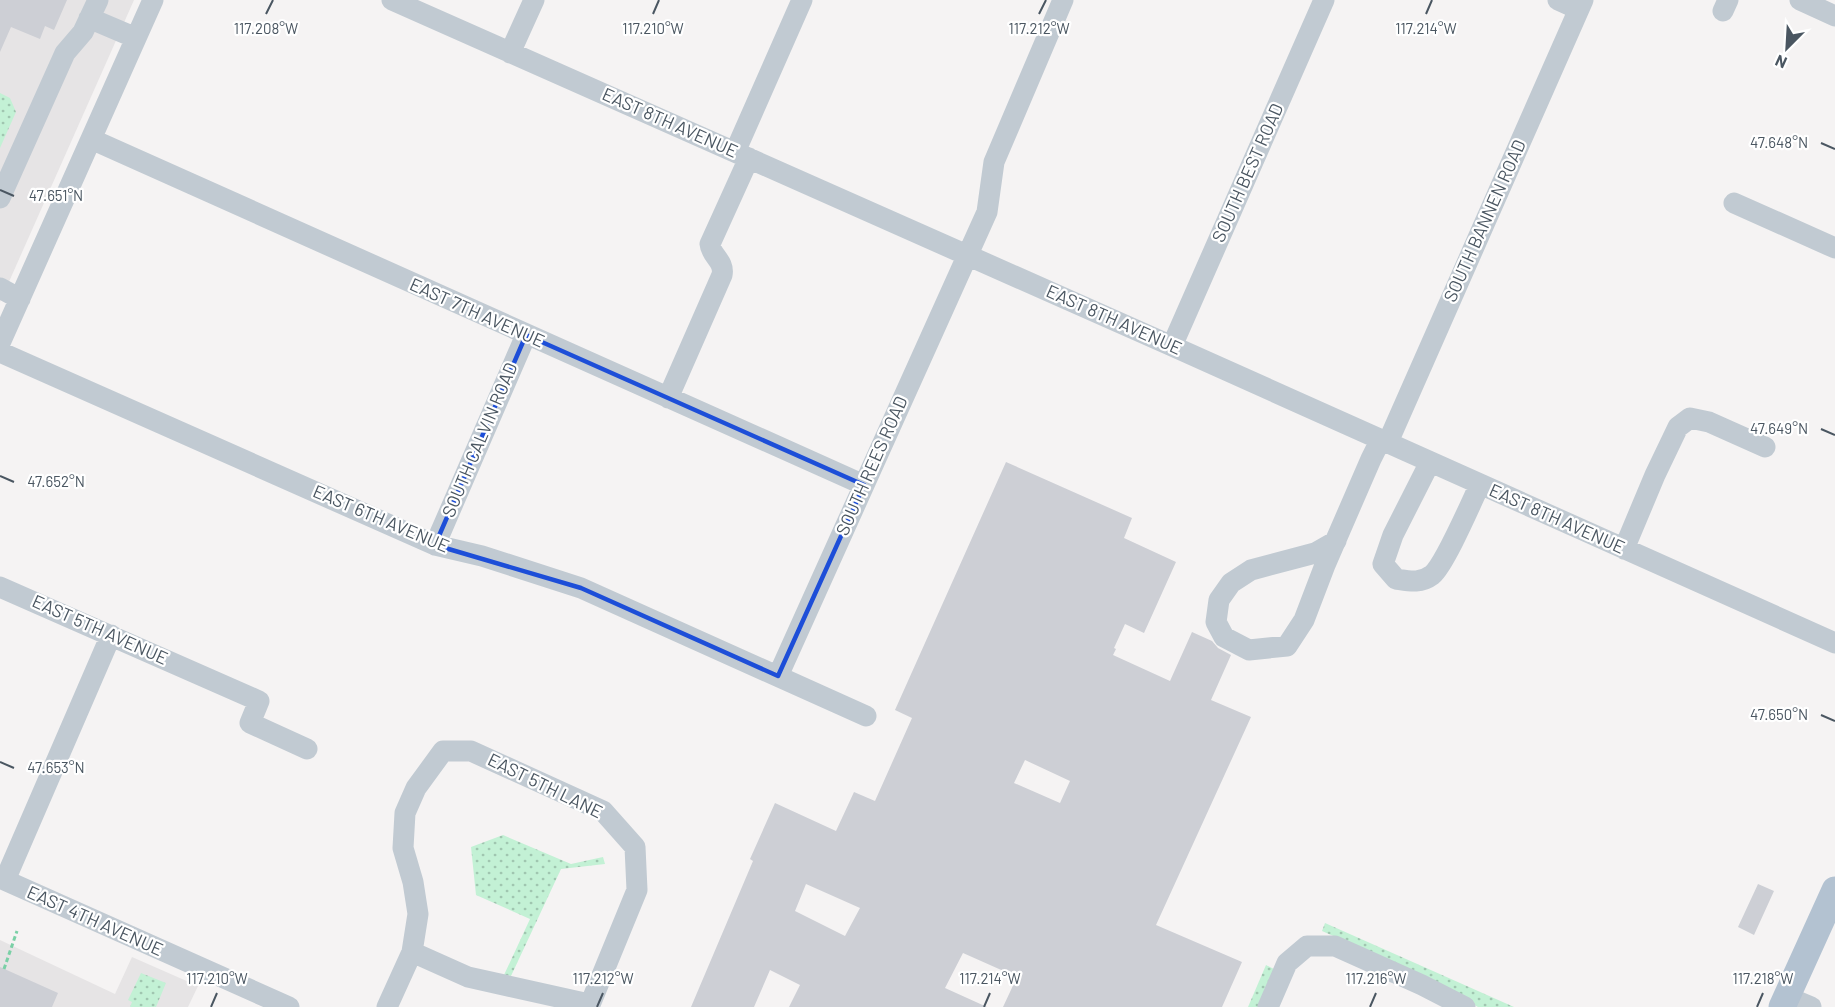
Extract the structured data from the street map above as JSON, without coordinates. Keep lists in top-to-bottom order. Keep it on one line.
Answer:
{"streets":{"street":["EAST 8TH AVENUE","SOUTH BEST ROAD","SOUTH BANNEN ROAD","EAST 7TH AVENUE","SOUTH CALVIN ROAD","SOUTH REES ROAD","EAST 6TH AVENUE","EAST 5TH AVENUE","EAST 5TH LANE","EAST 4TH AVENUE"]},"crossings":[["EAST 8TH AVENUE","SOUTH BEST ROAD"],["EAST 8TH AVENUE","SOUTH BANNEN ROAD"],["EAST 8TH AVENUE","SOUTH REES ROAD"],["EAST 7TH AVENUE","SOUTH CALVIN ROAD"],["EAST 7TH AVENUE","SOUTH REES ROAD"],["SOUTH CALVIN ROAD","EAST 6TH AVENUE"],["SOUTH REES ROAD","EAST 6TH AVENUE"]],"north":"bottom left","coordinates":["117.210°W","117.212°W","117.214°W","117.208°W","47.648°N","47.651°N","47.649°N","47.652°N","47.650°N","47.653°N","117.216°W","117.218°W"]}
